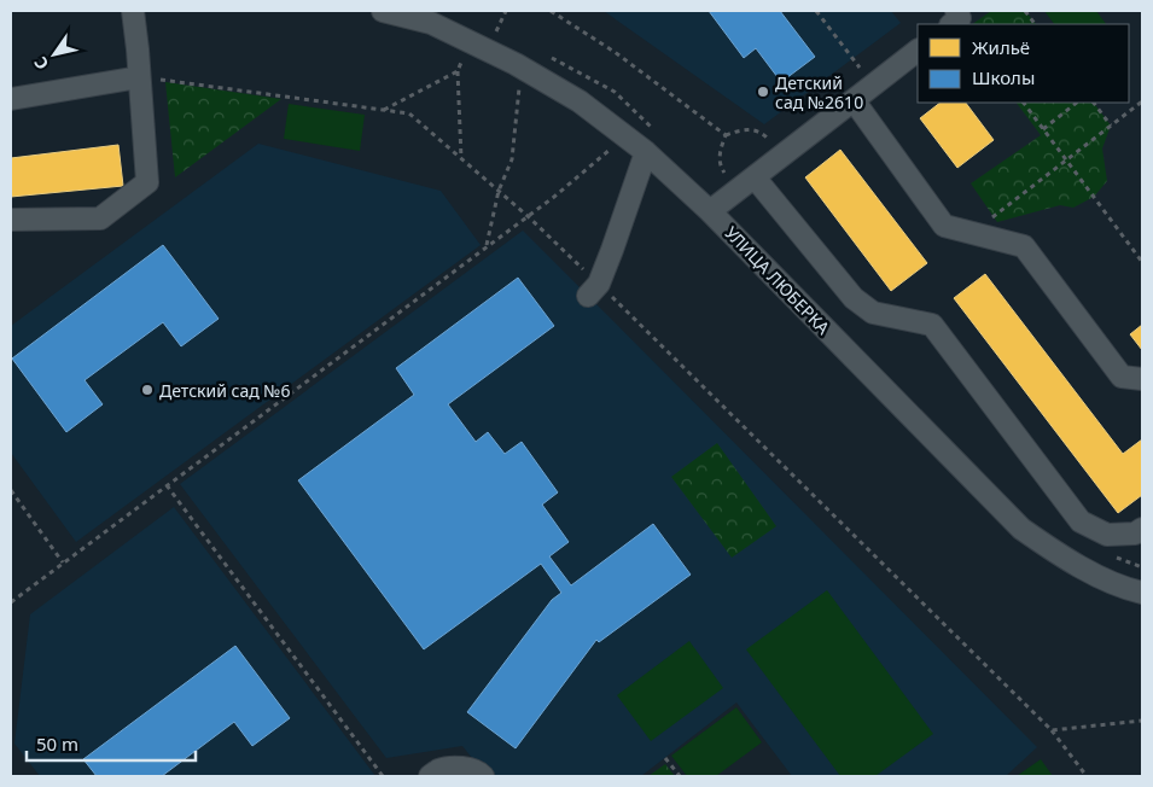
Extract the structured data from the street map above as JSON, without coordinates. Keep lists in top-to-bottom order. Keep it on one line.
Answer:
{"streets":{"street":["УЛИЦА ЛЮБЕРКА"]},"places":["Детский сад №2610","Детский сад №6"],"legend":["Жильё","Школы"],"scale_bar":"50 m","north":"bottom left"}
